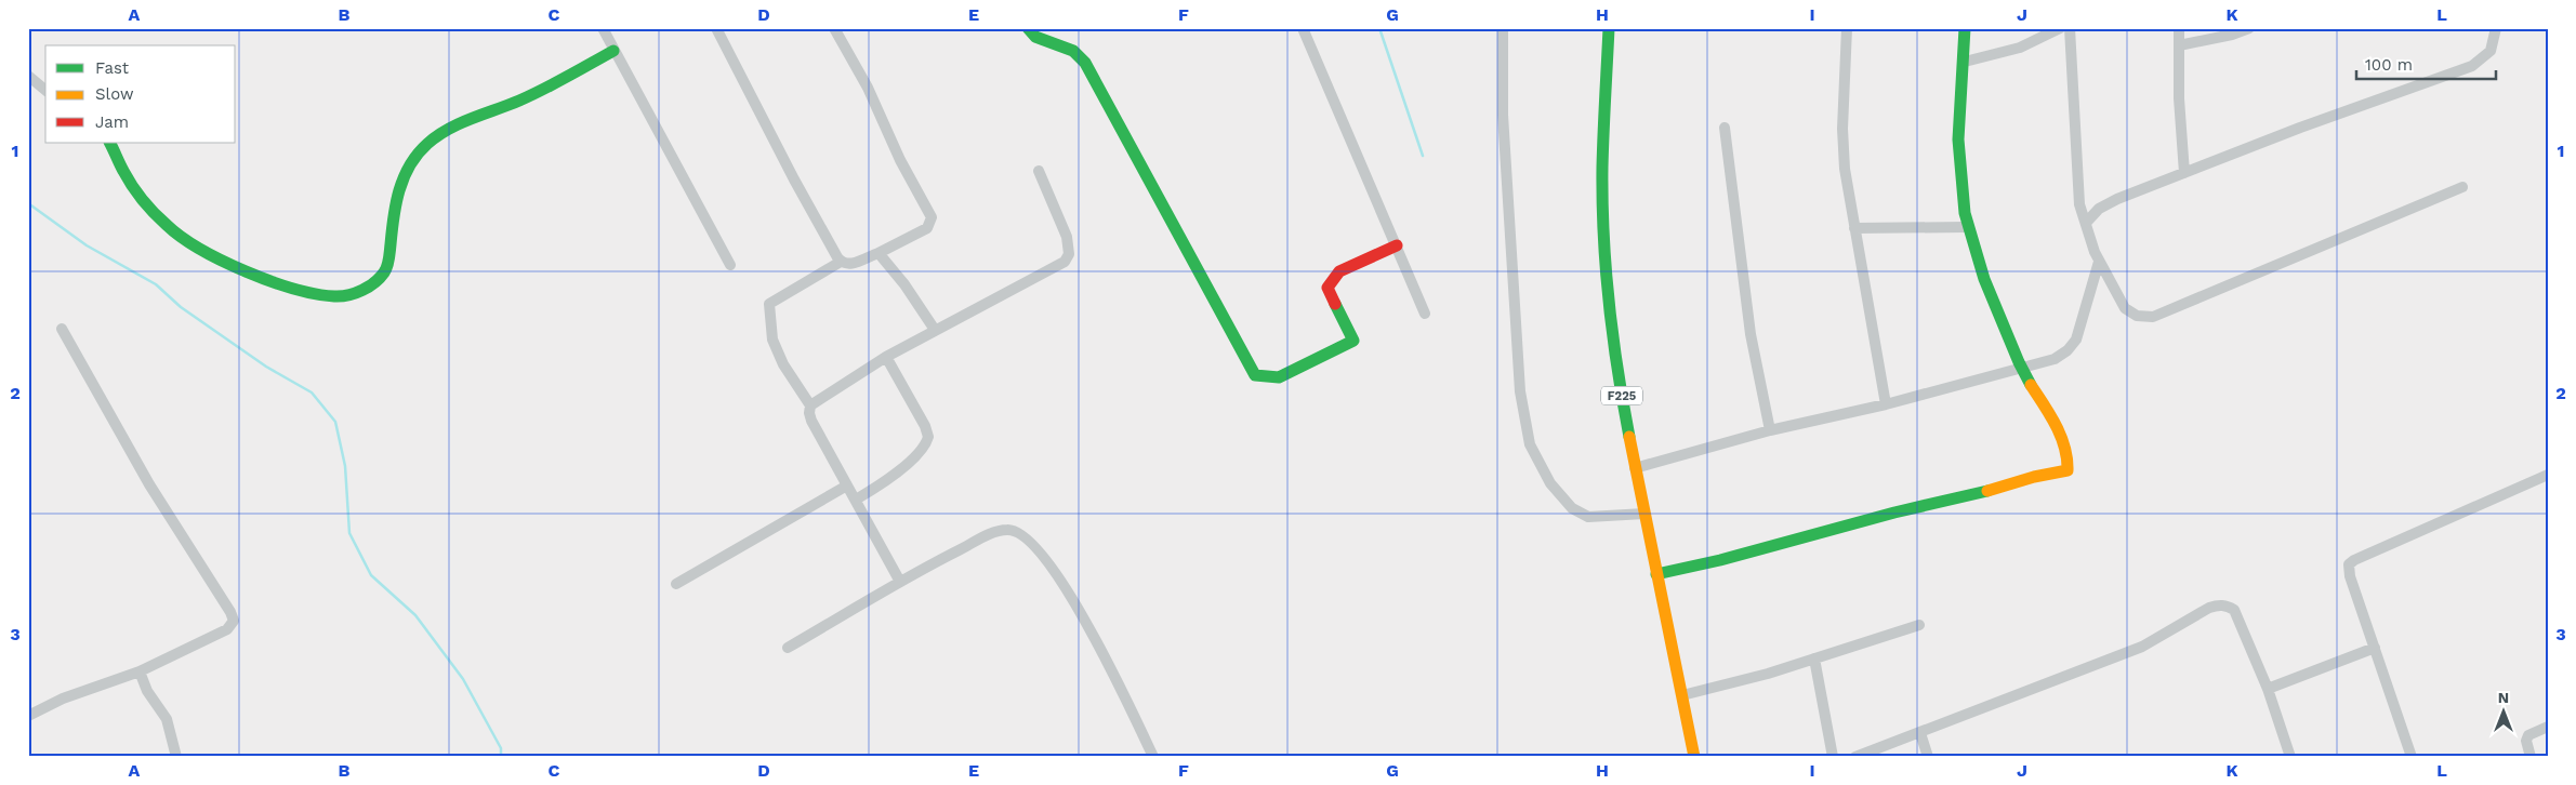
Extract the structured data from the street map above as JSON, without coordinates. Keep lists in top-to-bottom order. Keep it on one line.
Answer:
{"streets":{"street":["F225"]},"legend":["Fast","Slow","Jam"],"scale_bar":"100 m","north":"top","grid":{"columns":["A","B","C","D","E","F","G","H","I","J","K","L"],"rows":["1","2","3"]}}
